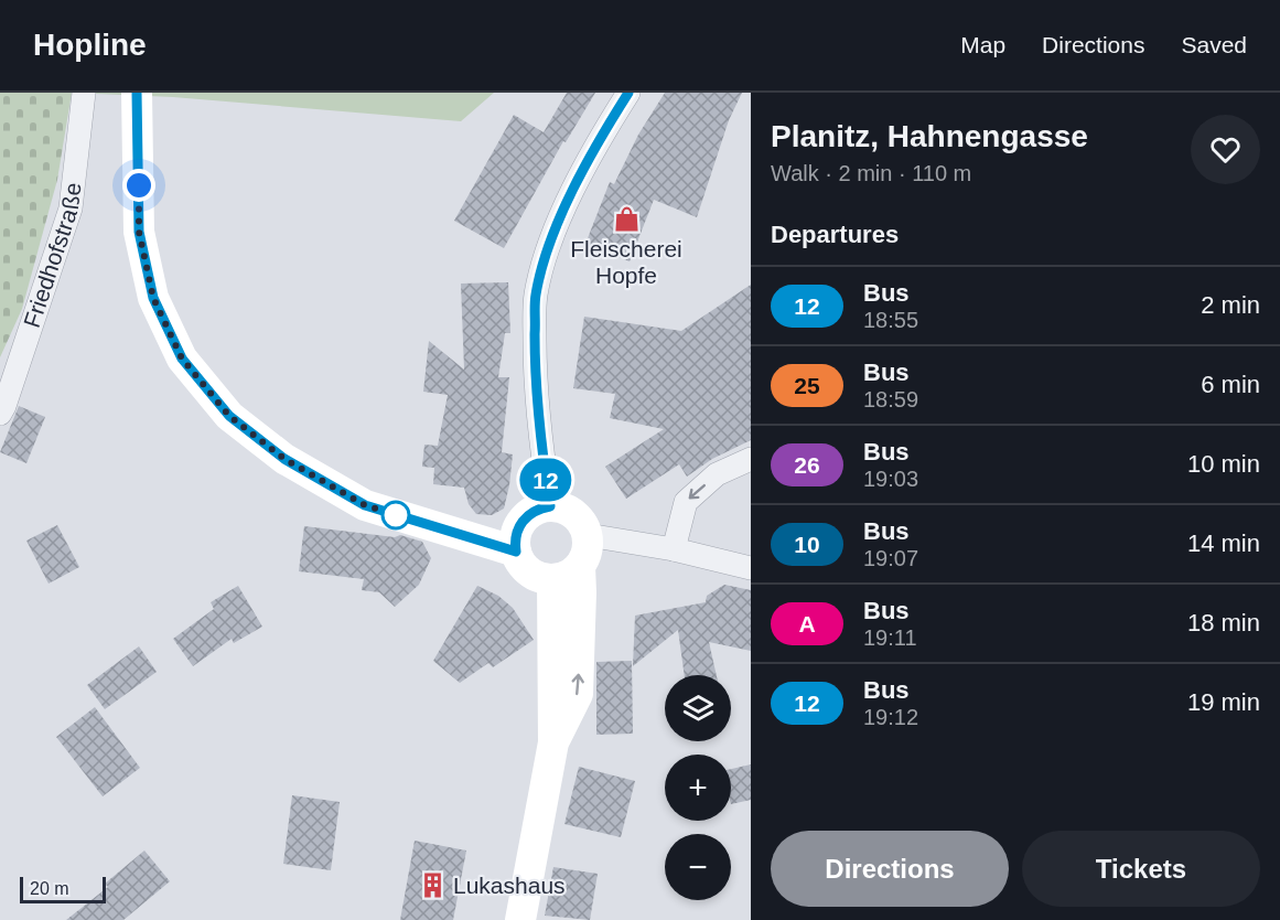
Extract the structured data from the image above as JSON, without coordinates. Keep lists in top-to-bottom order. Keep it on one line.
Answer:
{"streets":{"street":["Friedhofstraße"]},"places":{"shop":["Fleischerei Hopfe"],"building":["Lukashaus"]},"lines":["bus line 12"],"scale_bar":"20 m","page":{"header":"Hopline","nav":["Map","Directions","Saved"],"on_map":"12","heading":[["Planitz, Hahnengasse","Walk · 2 min · 110 m"],"Departures"],"list":[{"mark":"12","name":"Bus","note":"18:55","value":"2 min"},{"mark":"25","name":"Bus","note":"18:59","value":"6 min"},{"mark":"26","name":"Bus","note":"19:03","value":"10 min"},{"mark":"10","name":"Bus","note":"19:07","value":"14 min"},{"mark":"A","name":"Bus","note":"19:11","value":"18 min"},{"mark":"12","name":"Bus","note":"19:12","value":"19 min"}],"map_buttons":["+","−"],"buttons":["Directions","Tickets"],"scale":"20 m"}}
